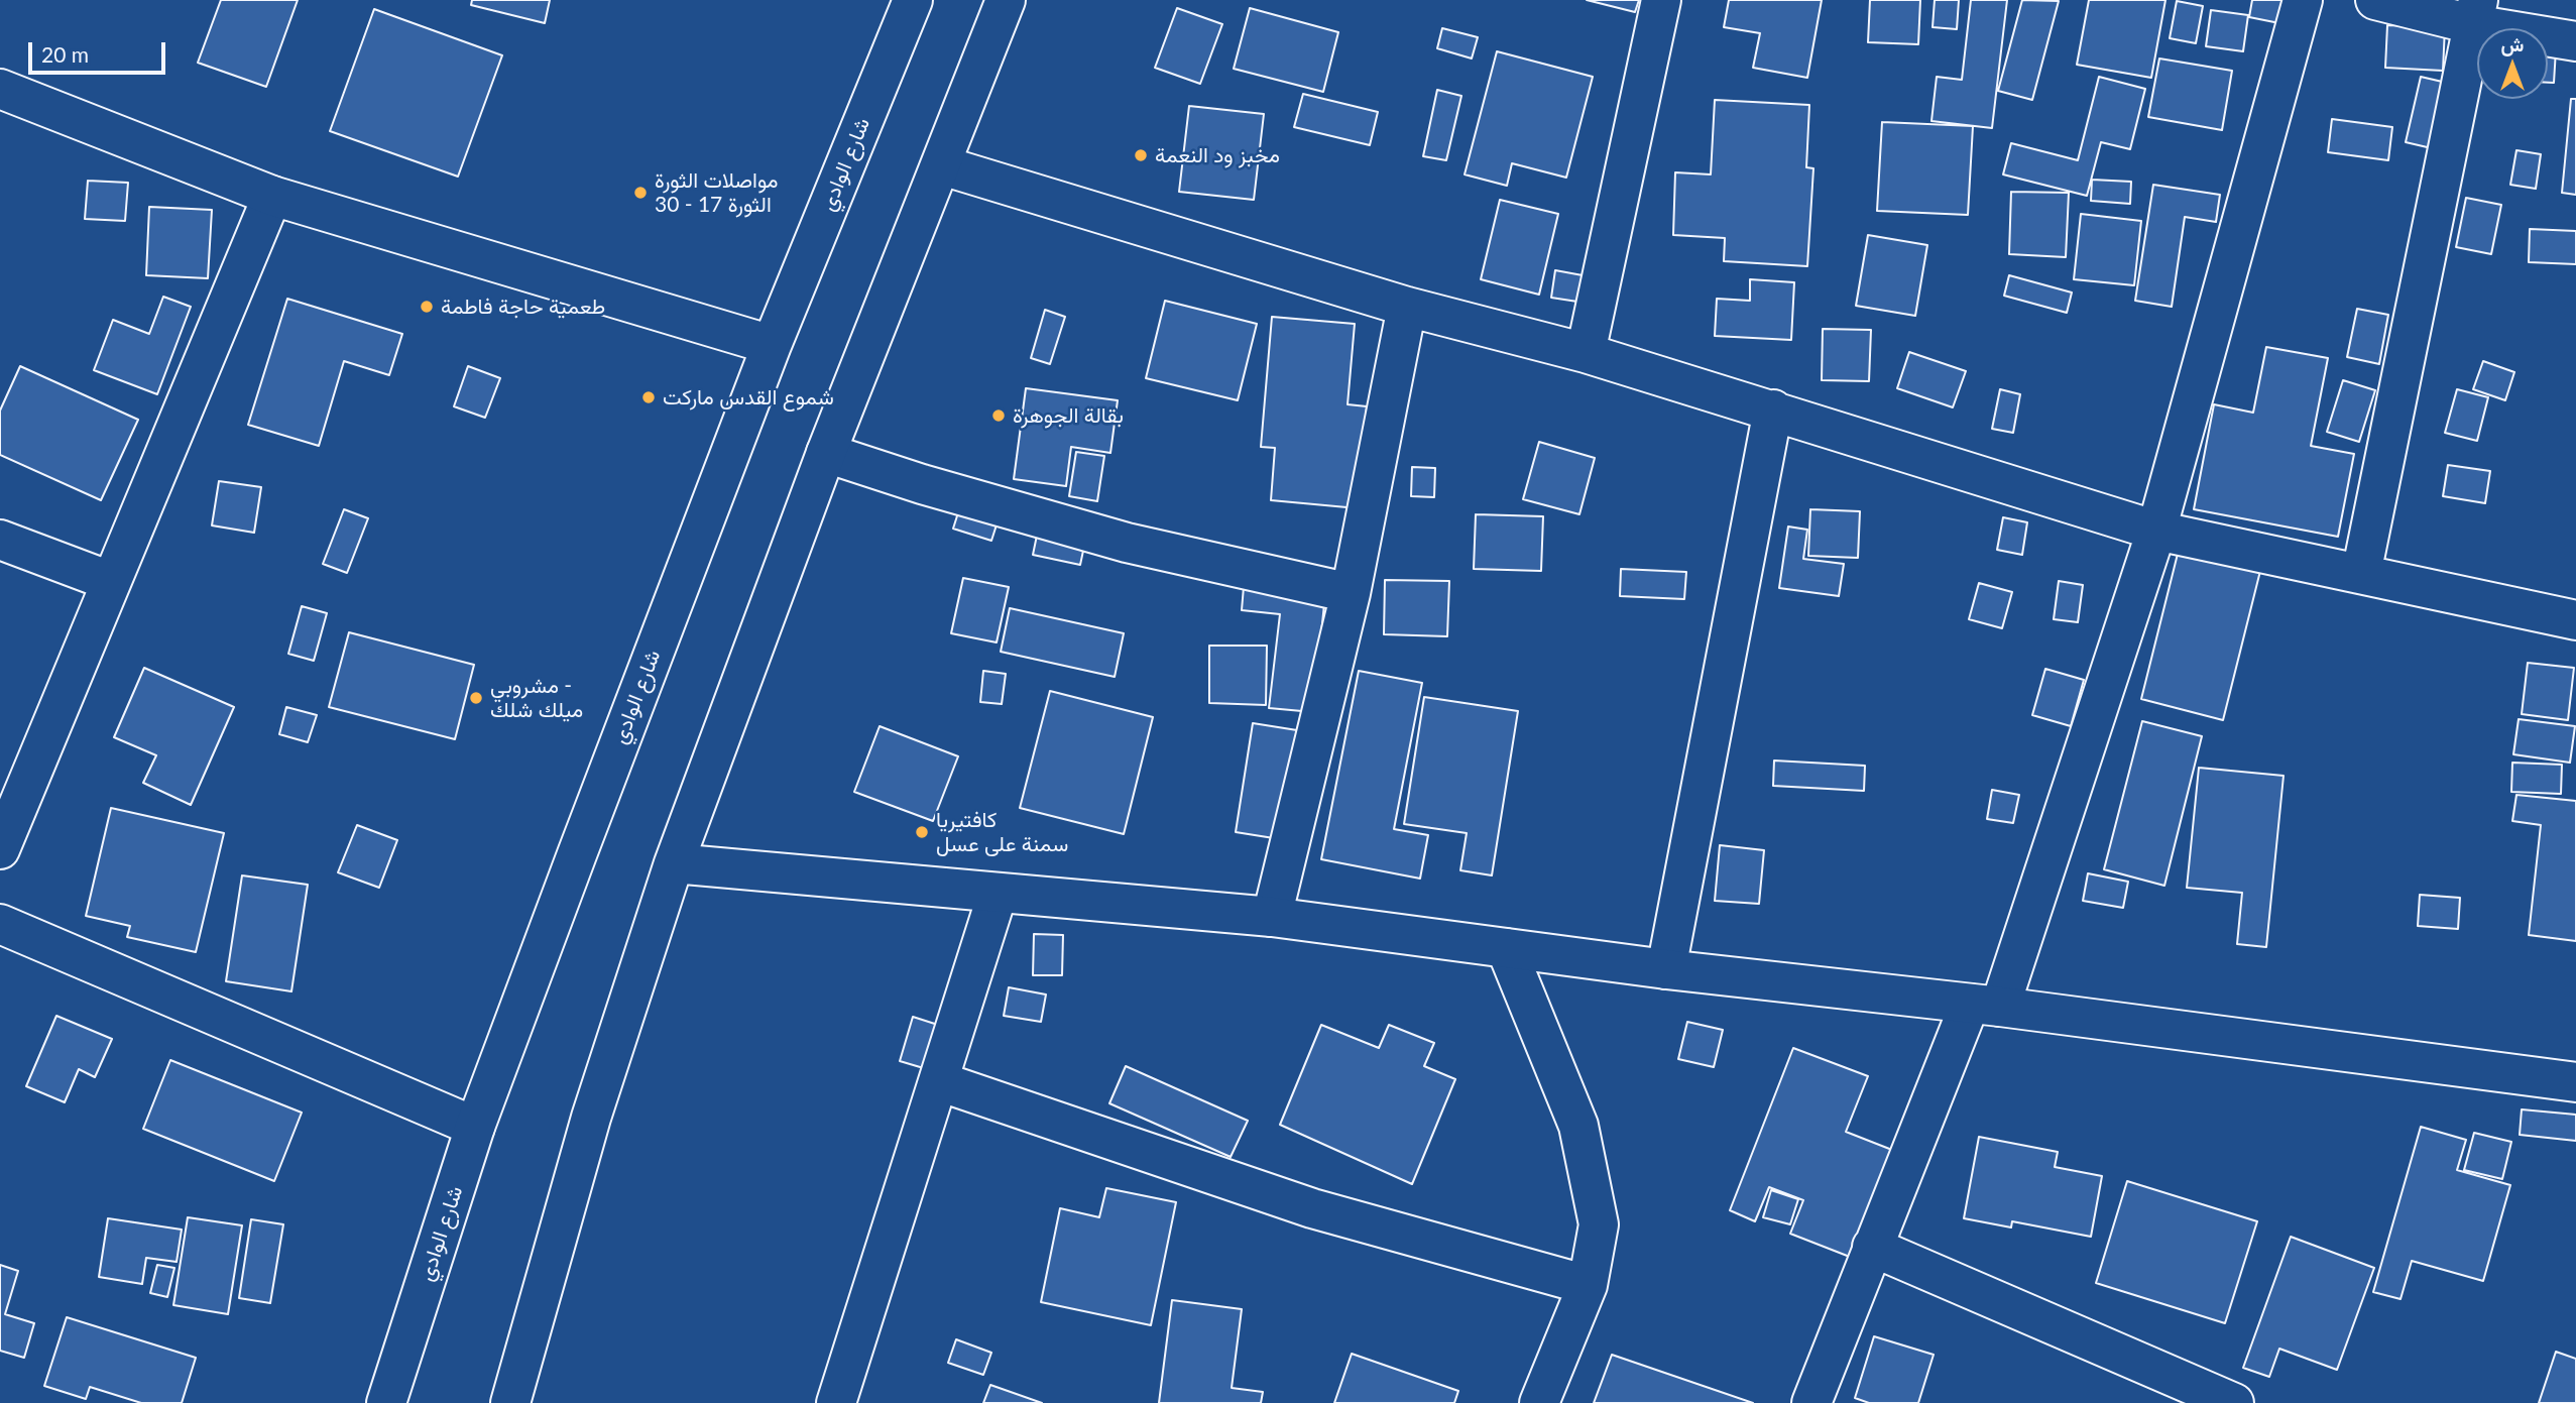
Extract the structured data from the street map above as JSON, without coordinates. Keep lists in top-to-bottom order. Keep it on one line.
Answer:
{"streets":{"street":["شارع الوادي"]},"places":["مخبز ود النعمة","مواصلات الثورة 30 - الثورة 17","طعمية حاجة فاطمة","شموع القدس ماركت","بقالة الجوهرة","مشروبي - ميلك شلك","كافتيريا سمنة على عسل"],"scale_bar":"20 m","north":"top"}
